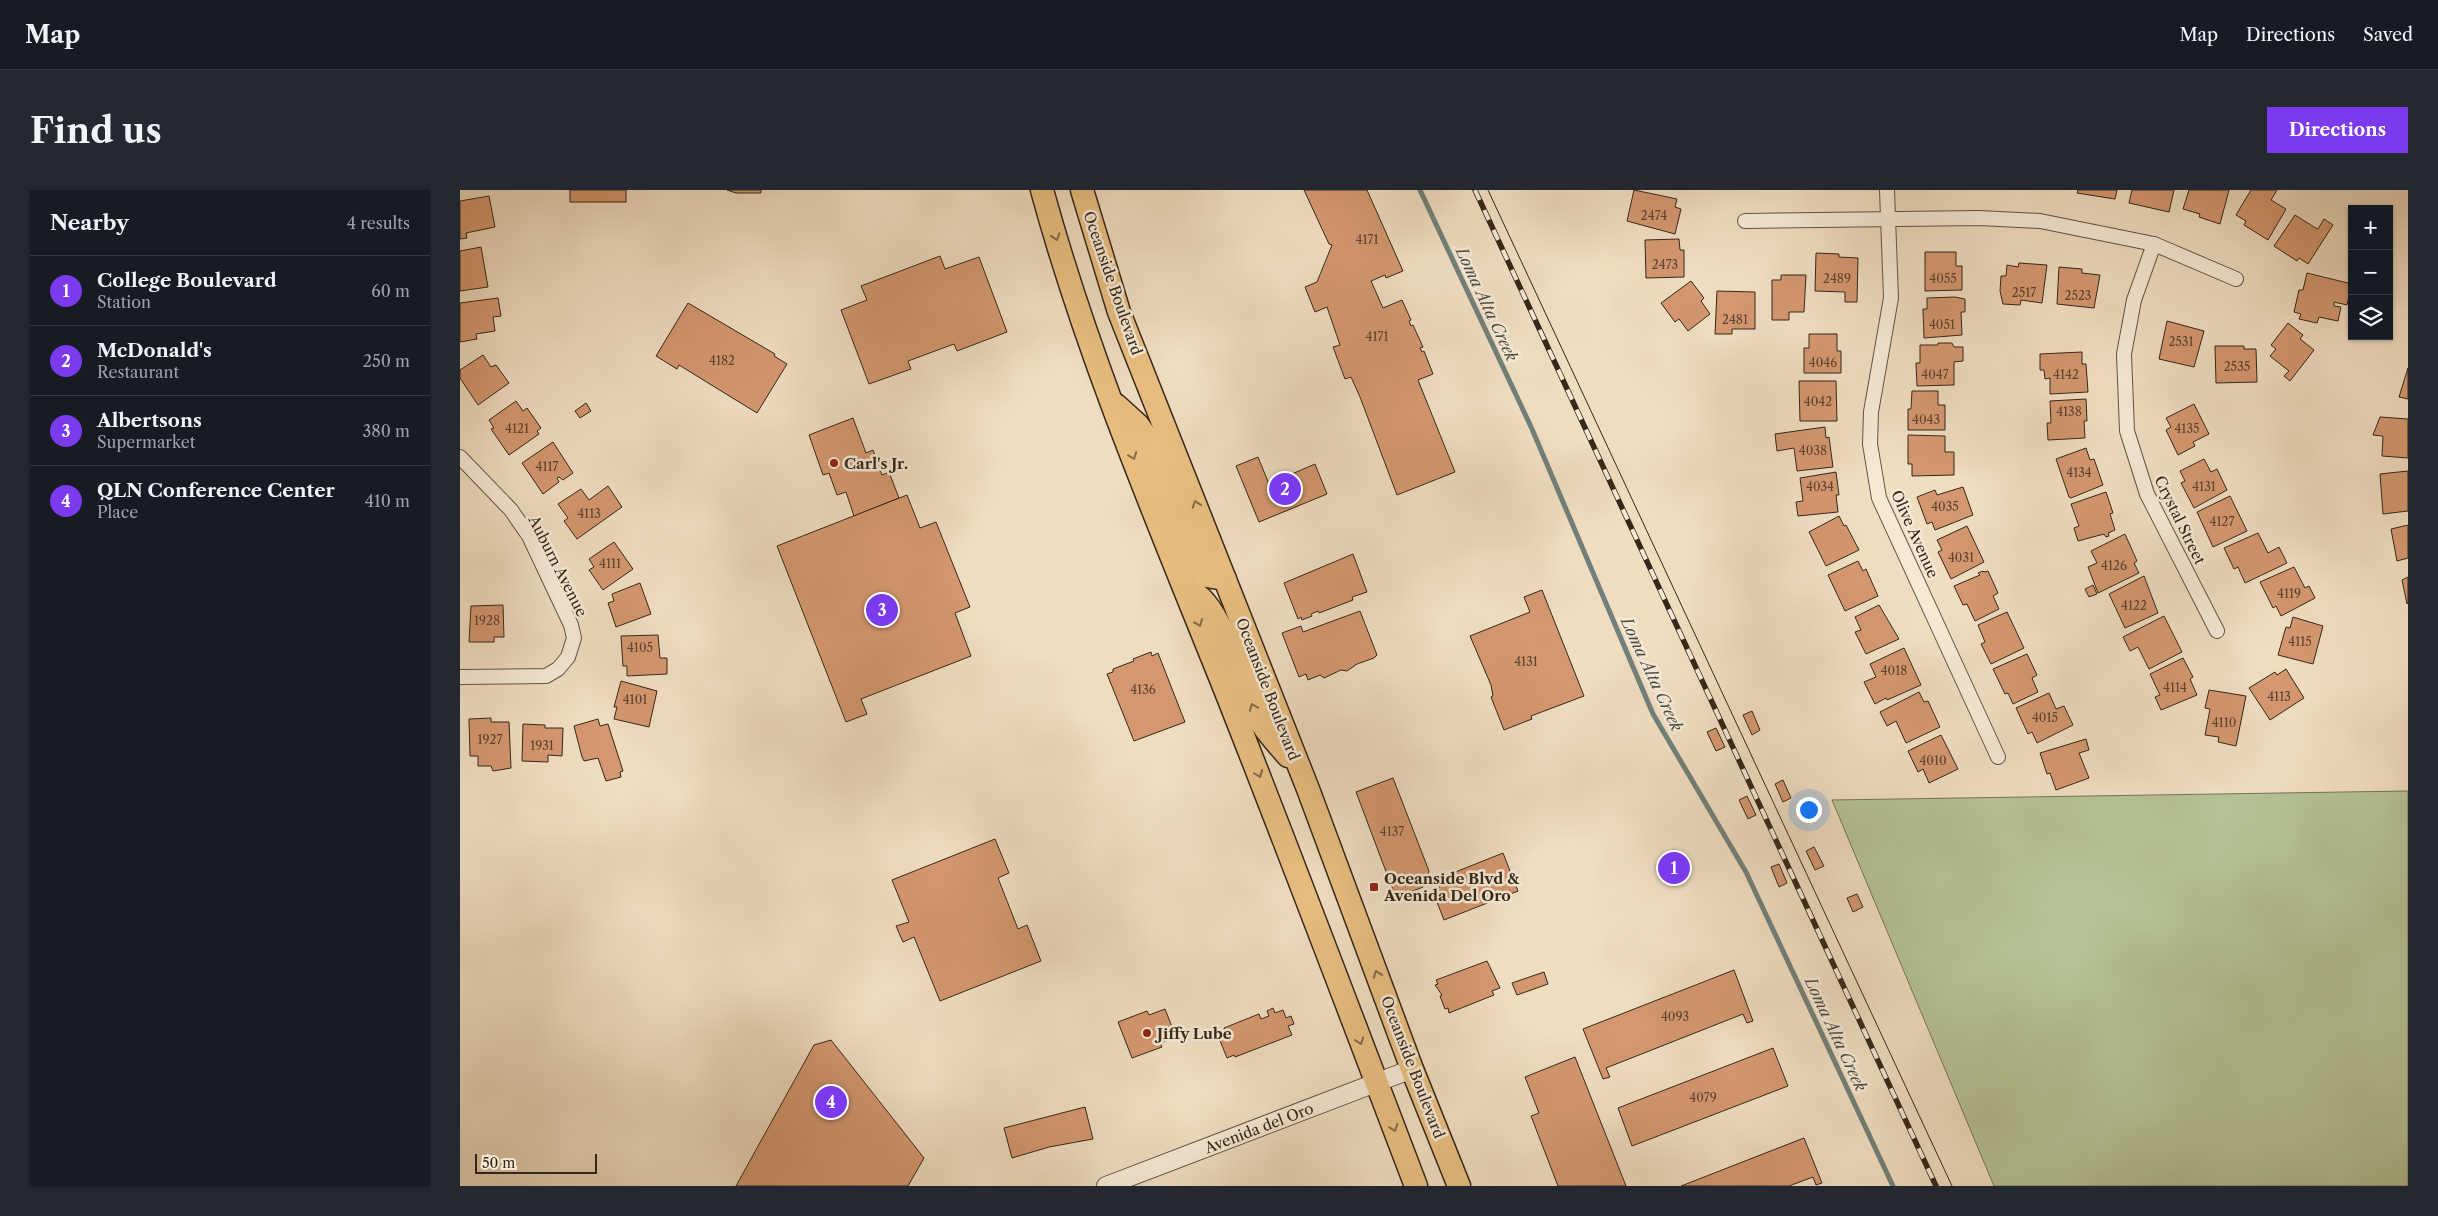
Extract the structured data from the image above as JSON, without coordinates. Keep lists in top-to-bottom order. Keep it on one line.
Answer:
{"streets":{"main road":["Oceanside Boulevard"],"street":["Crystal Street","Olive Avenue","Auburn Avenue","Avenida del Oro"]},"crossings":[["Oceanside Boulevard","Avenida del Oro"]],"water":["Loma Alta Creek"],"places":{"other":["Carl's Jr.","Jiffy Lube"],"transit":["Oceanside Blvd & Avenida Del Oro"]},"house_numbers":["2474","4171","2473","2489","4055","2517","2523","2481","4051","4171","2531","4182","4046","2535","4047","4142","4042","4138","4043","4121","4135","4038","4117","4134","4034","4131","4035","4113","4127","4031","4111","4126","4119","4122","1928","4115","4105","4131","4018","4114","4136","4113","4101","4015","4110","1927","1931","4010","4137","4093","4079"],"scale_bar":"50 m","page":{"header":"Map","nav":["Map","Directions","Saved"],"buttons":"Directions","title":"Find us","heading":["Nearby","4 results"],"map_buttons":["+","−"],"list":[{"mark":"1","name":"College Boulevard","note":"Station","value":"60 m"},{"mark":"2","name":"McDonald's","note":"Restaurant","value":"250 m"},{"mark":"3","name":"Albertsons","note":"Supermarket","value":"380 m"},{"mark":"4","name":"QLN Conference Center","note":"Place","value":"410 m"}],"pins":["2","3","1","4"],"scale":"50 m"}}
